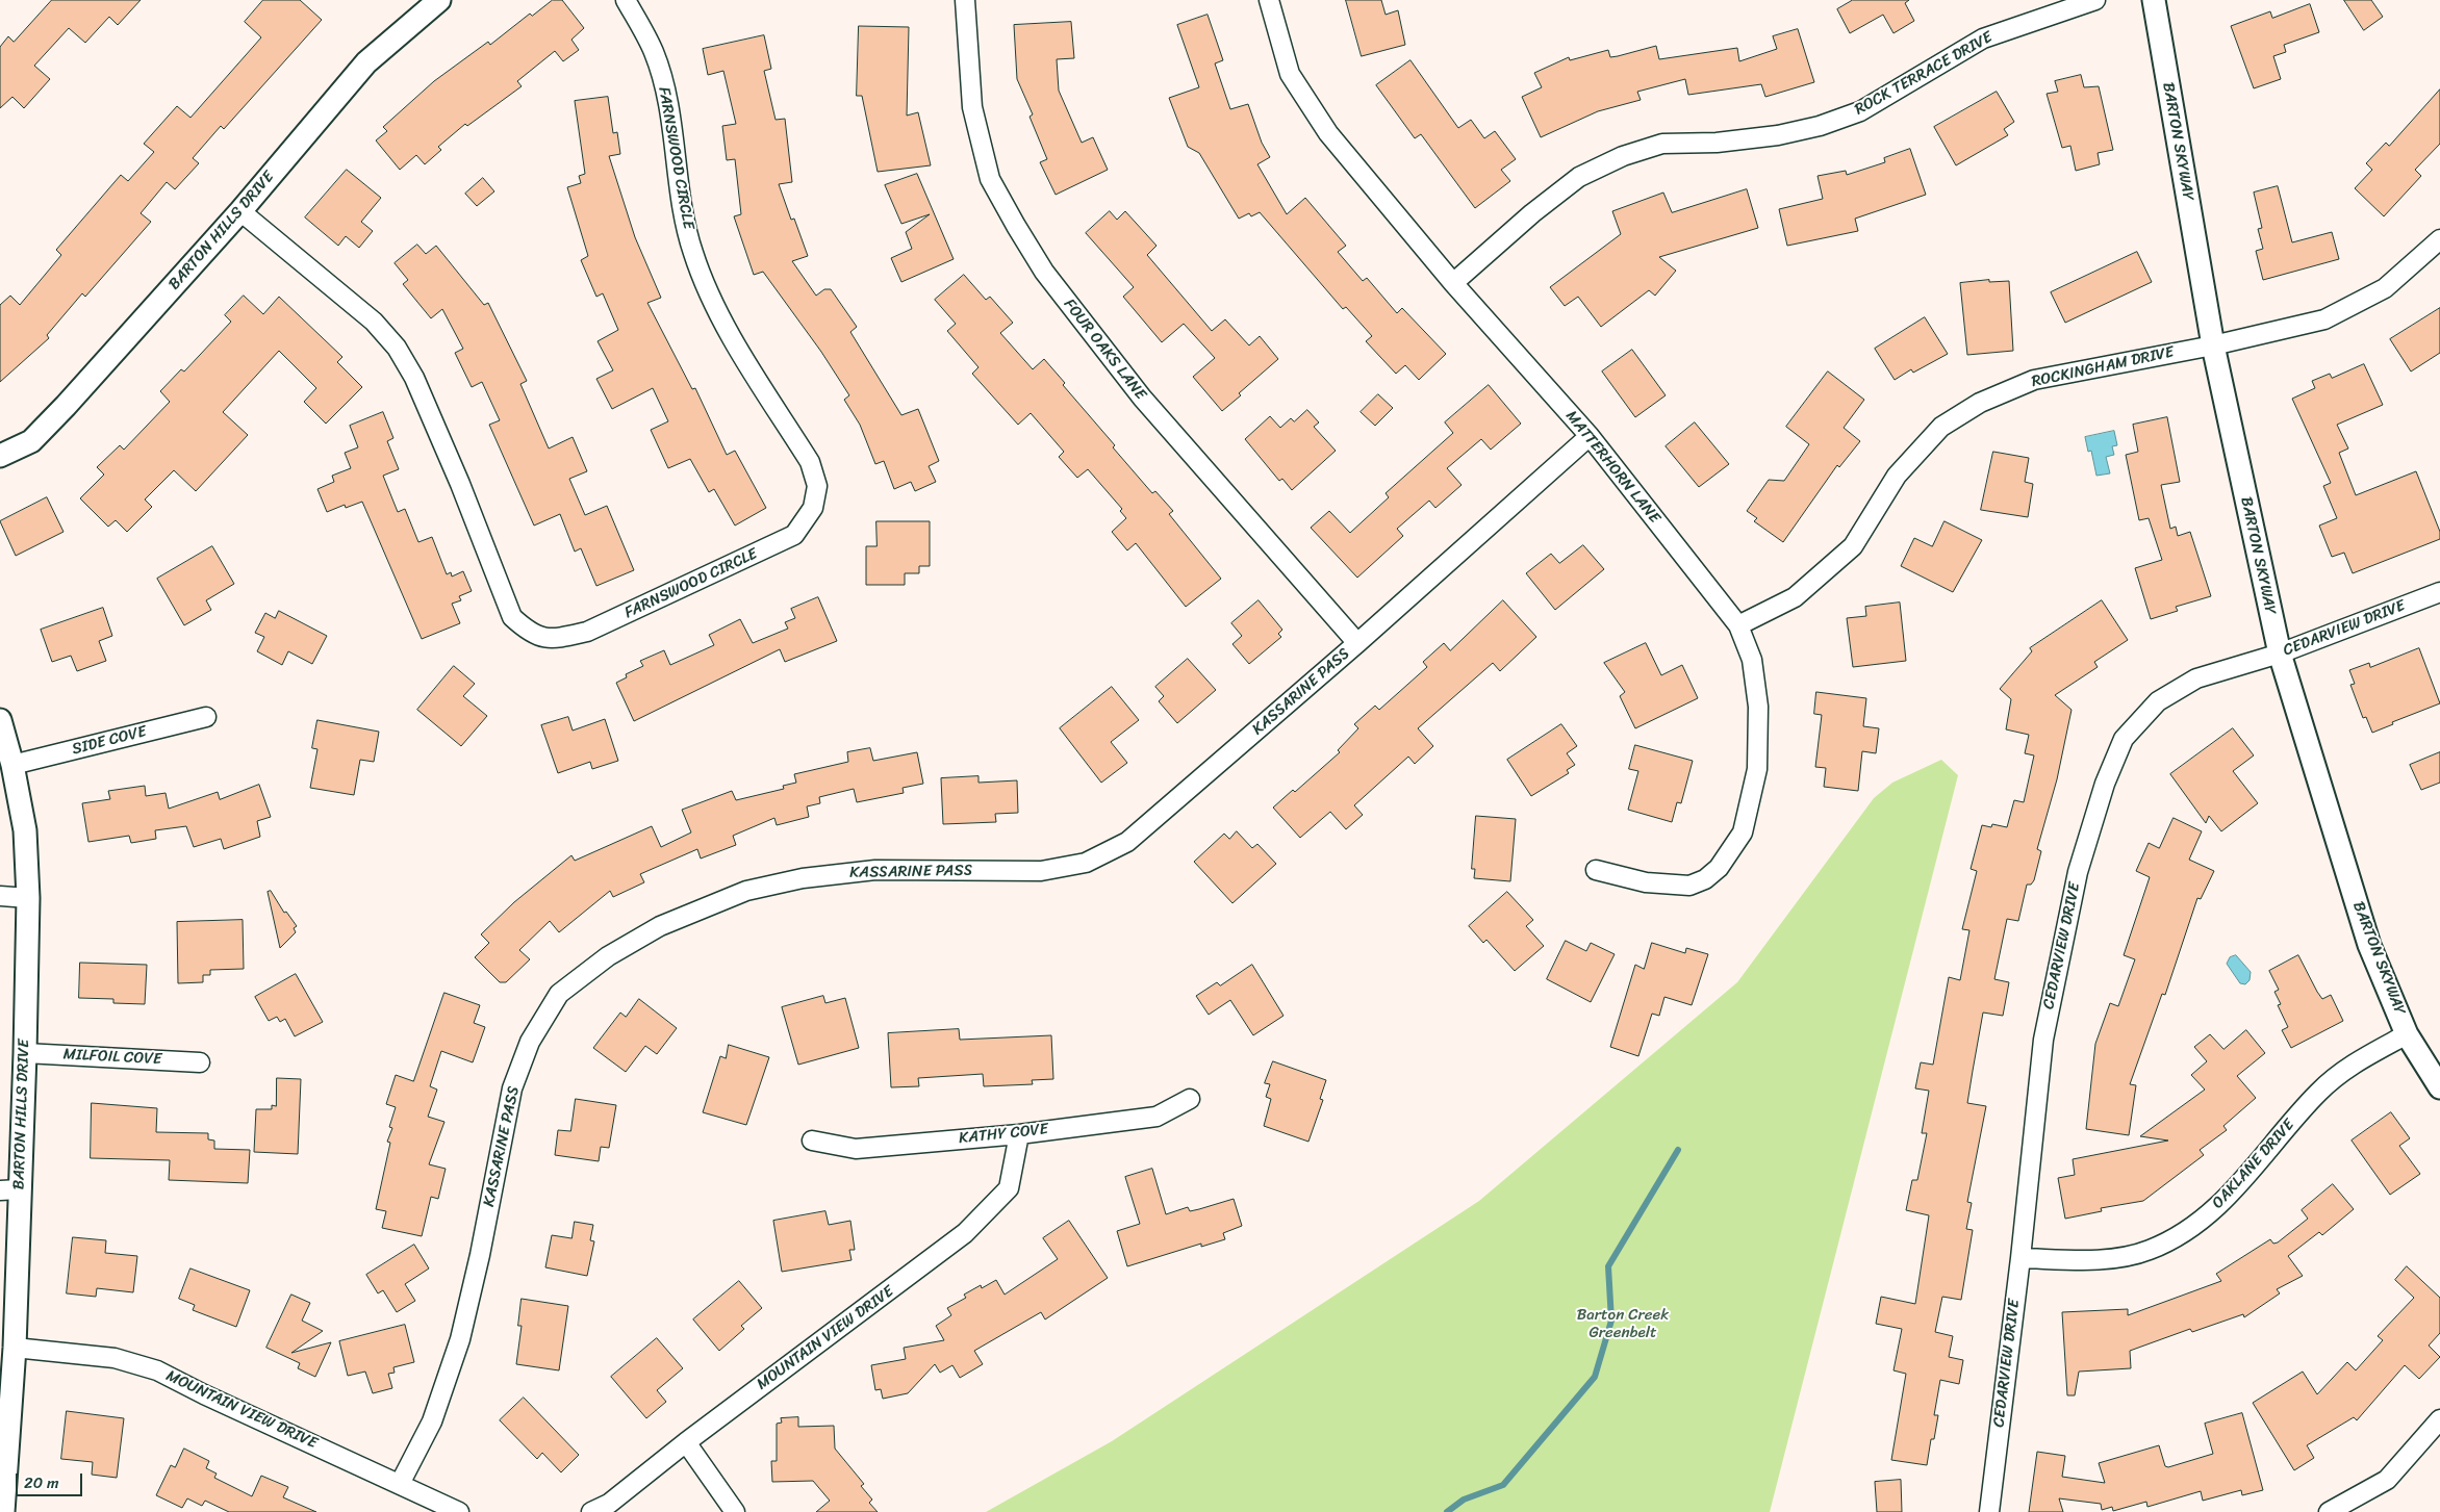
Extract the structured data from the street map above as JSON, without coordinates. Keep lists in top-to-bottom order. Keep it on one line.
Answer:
{"streets":{"street":["ROCK TERRACE DRIVE","BARTON SKYWAY","FARNSWOOD CIRCLE","BARTON HILLS DRIVE","FOUR OAKS LANE","ROCKINGHAM DRIVE","MATTERHORN LANE","CEDARVIEW DRIVE","KASSARINE PASS","SIDE COVE","MILFOIL COVE","KATHY COVE","OAKLANE DRIVE","MOUNTAIN VIEW DRIVE"]},"crossings":[["ROCK TERRACE DRIVE","MATTERHORN LANE"],["BARTON SKYWAY","ROCKINGHAM DRIVE"],["BARTON SKYWAY","CEDARVIEW DRIVE"],["BARTON SKYWAY","OAKLANE DRIVE"],["FARNSWOOD CIRCLE","BARTON HILLS DRIVE"],["BARTON HILLS DRIVE","SIDE COVE"],["BARTON HILLS DRIVE","MILFOIL COVE"],["BARTON HILLS DRIVE","MOUNTAIN VIEW DRIVE"],["FOUR OAKS LANE","KASSARINE PASS"],["ROCKINGHAM DRIVE","MATTERHORN LANE"],["MATTERHORN LANE","KASSARINE PASS"],["CEDARVIEW DRIVE","OAKLANE DRIVE"],["KASSARINE PASS","MOUNTAIN VIEW DRIVE"],["KATHY COVE","MOUNTAIN VIEW DRIVE"]],"parks":["Barton Creek Greenbelt"],"scale_bar":"20 m"}
